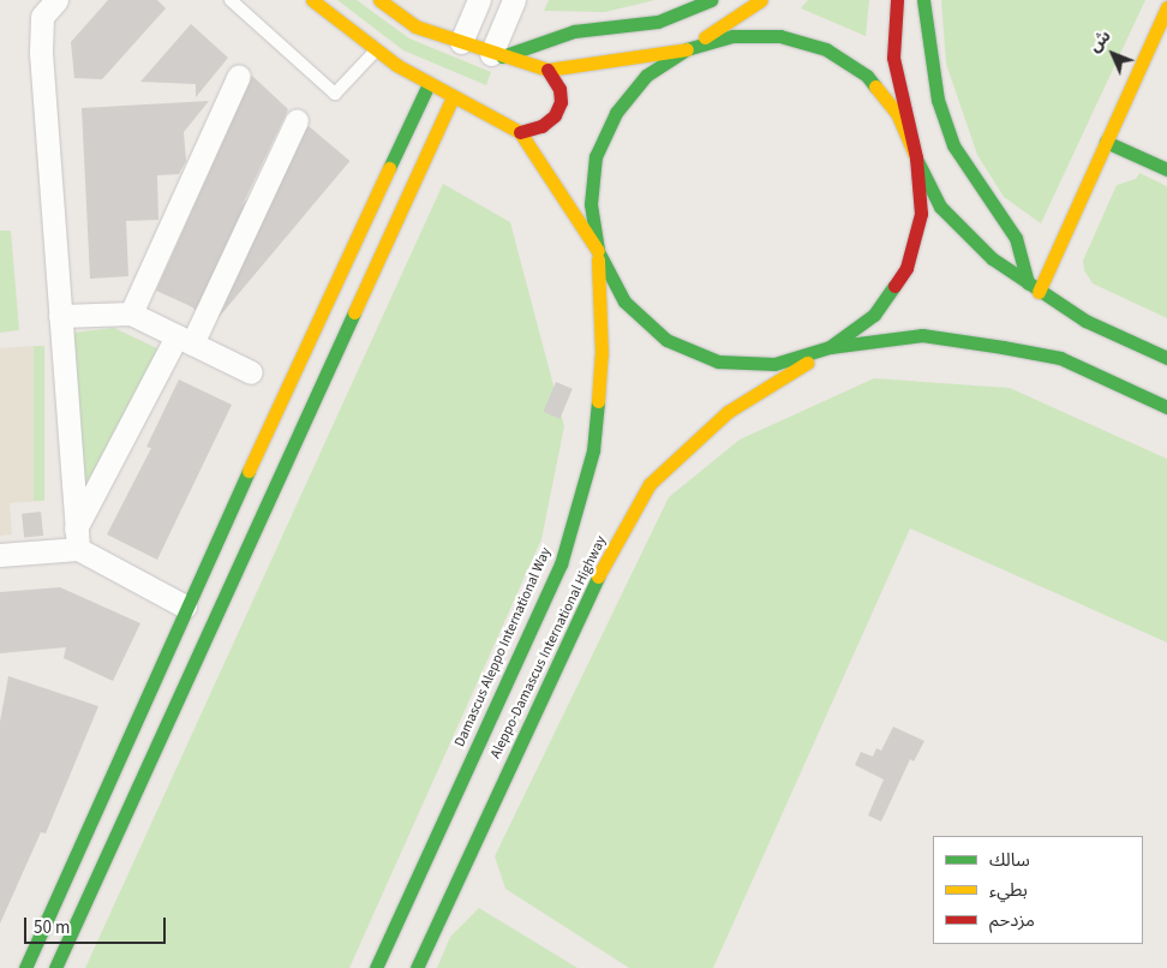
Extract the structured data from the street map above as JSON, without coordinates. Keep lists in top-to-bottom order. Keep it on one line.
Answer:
{"streets":{"main road":["Damascus Aleppo International Way","Aleppo-Damascus International Highway"]},"legend":["سالك","بطيء","مزدحم"],"scale_bar":"50 m","north":"top left"}
